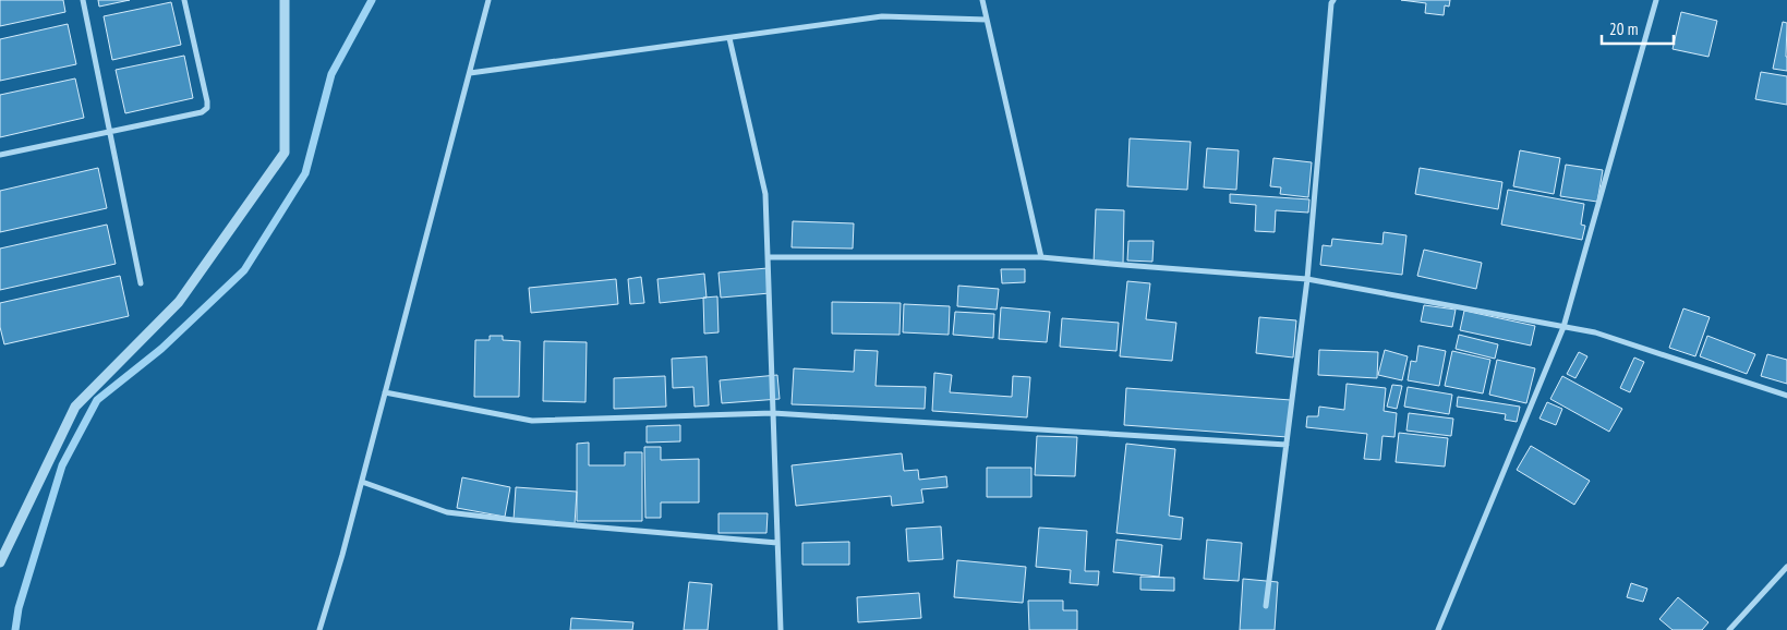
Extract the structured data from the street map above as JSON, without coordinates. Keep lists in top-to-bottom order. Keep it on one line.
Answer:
{"scale_bar":"20 m"}
